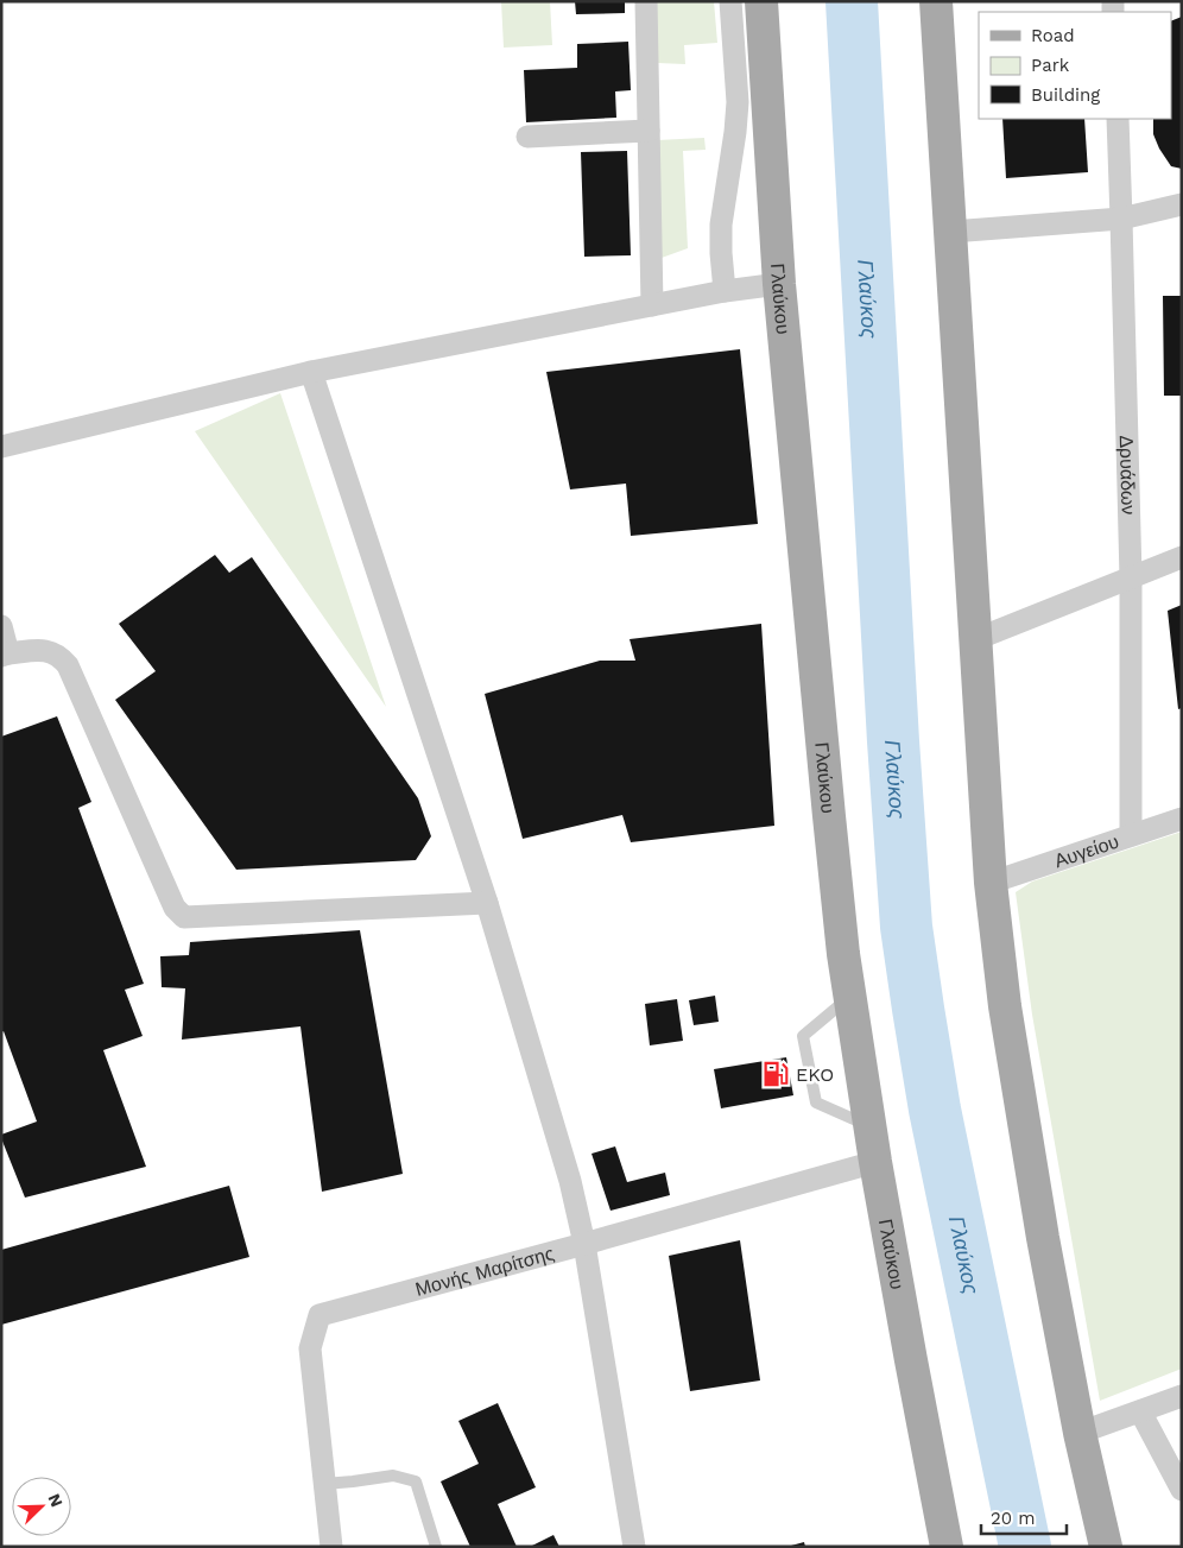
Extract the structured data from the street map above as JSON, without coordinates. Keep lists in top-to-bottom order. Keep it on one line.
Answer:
{"streets":{"main road":["Γλαύκου"],"street":["Δρυάδων","Αυγείου","Μονής Μαρίτσης"]},"crossings":[["Γλαύκου","Μονής Μαρίτσης"],["Δρυάδων","Αυγείου"]],"water":["Γλαύκος"],"places":{"fuel station":["EKO"]},"legend":["Road","Park","Building"],"scale_bar":"20 m","north":"top right"}
